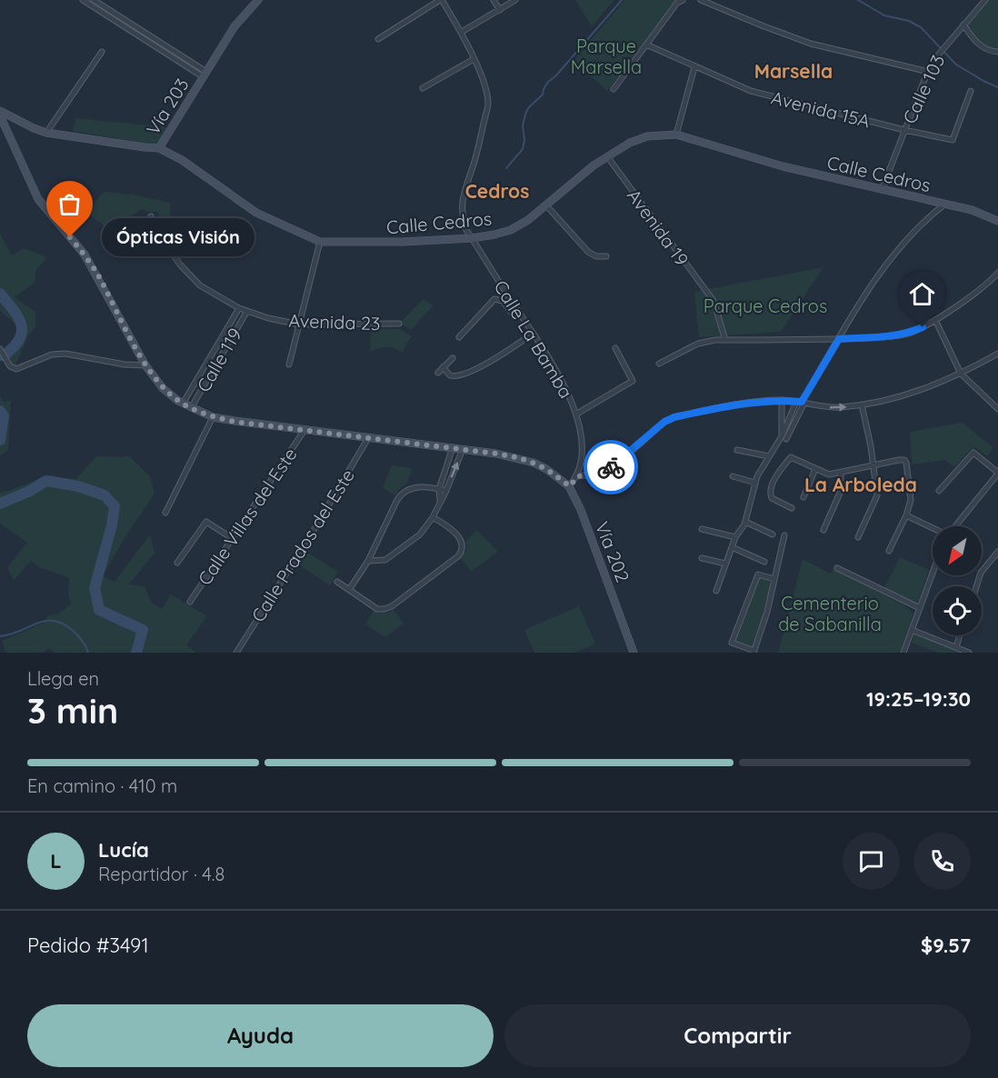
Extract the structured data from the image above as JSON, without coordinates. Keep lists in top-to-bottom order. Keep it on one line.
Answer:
{"streets":{"main road":["Vía 203","Calle Cedros","Vía 202"],"street":["Calle 103","Avenida 15A","Avenida 19","Avenida 23","Calle La Bamba","Calle 119","Calle Villas del Este","Calle Prados del Este"]},"crossings":[["Calle 103","Avenida 15A"],["Calle 103","Calle Cedros"],["Vía 203","Calle Cedros"],["Calle Cedros","Avenida 19"],["Calle Cedros","Calle La Bamba"],["Avenida 23","Calle 119"],["Calle 119","Vía 202"],["Calle Villas del Este","Vía 202"],["Calle Prados del Este","Vía 202"]],"districts":["Marsella","Cedros","La Arboleda"],"parks":["Parque Marsella","Parque Cedros","Cementerio de Sabanilla"],"places":["Ópticas Visión"],"north":"bottom left","page":{"bubble":"Ópticas Visión","heading":["3 min","Llega en","19:25–19:30"],"panel":["Lucía","Repartidor · 4.8","Pedido #3491","$9.57"],"bar":"En camino · 410 m","round":"L","buttons":["Ayuda","Compartir"]}}
